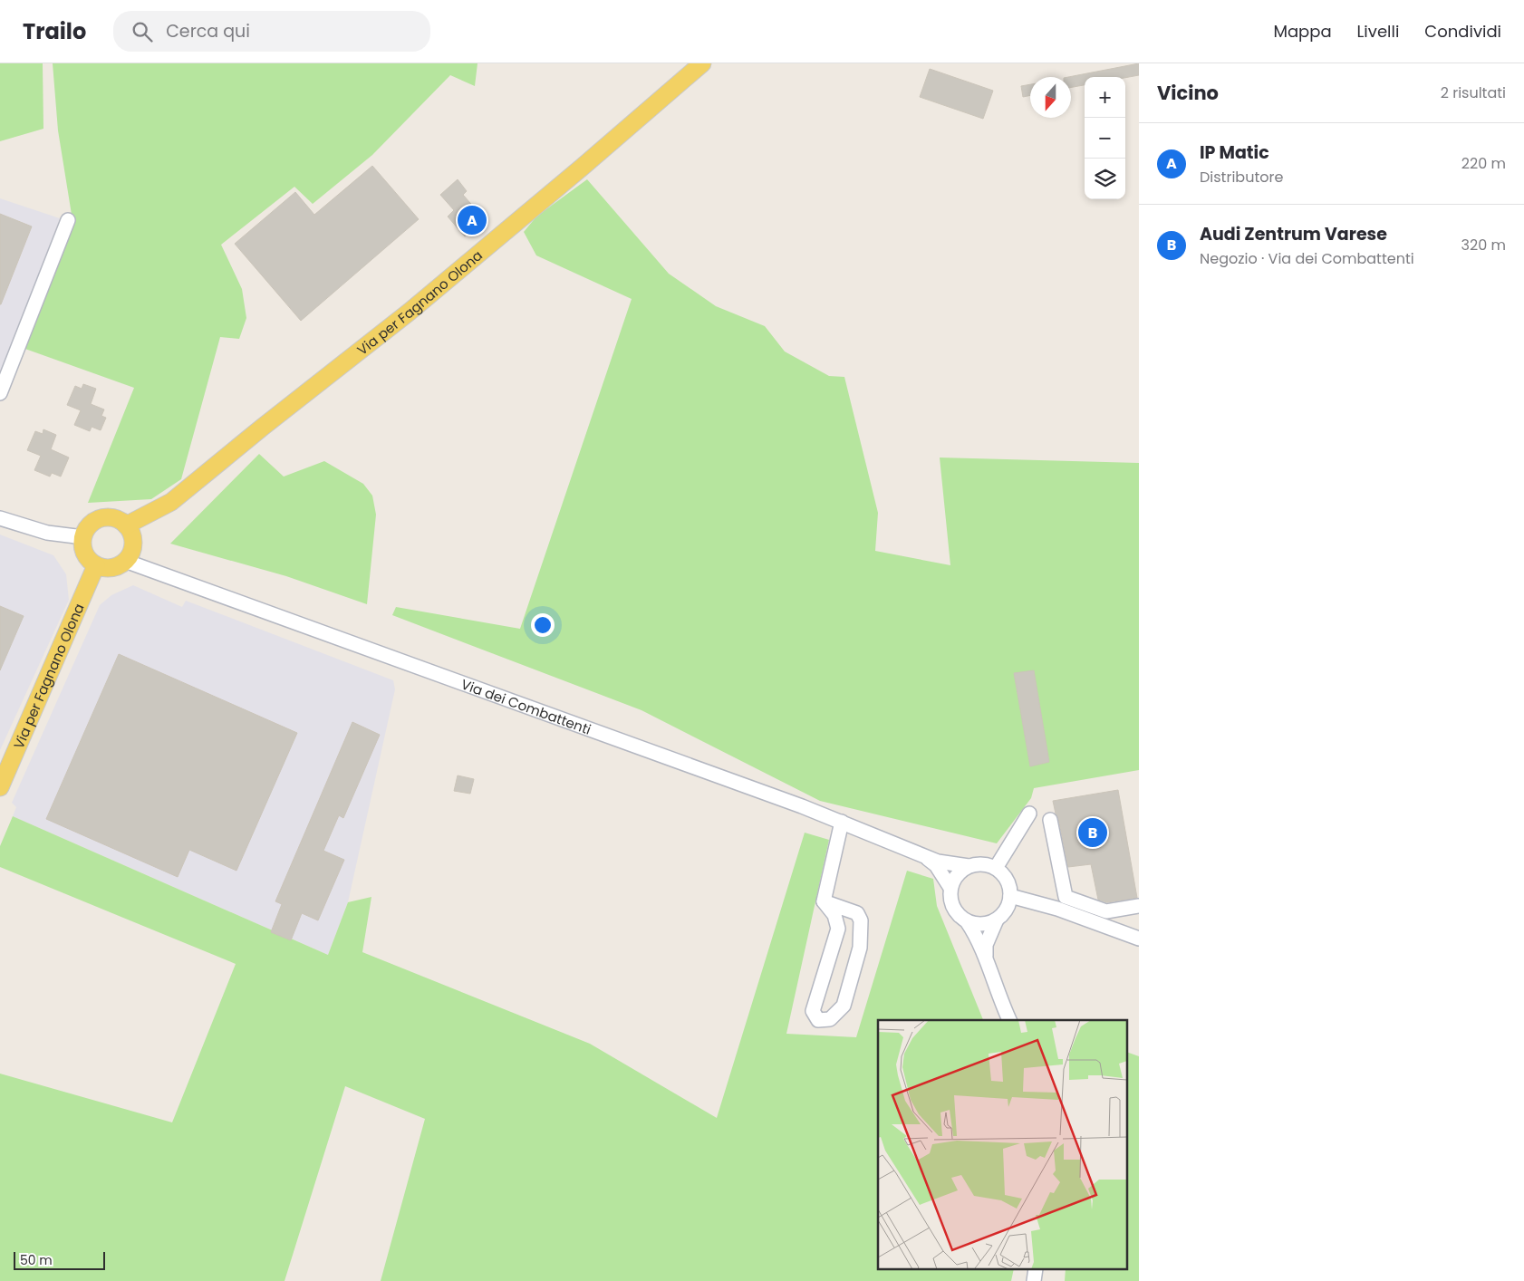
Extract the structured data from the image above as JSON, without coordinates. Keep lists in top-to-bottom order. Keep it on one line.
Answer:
{"streets":{"main road":["Via per Fagnano Olona"],"street":["Via dei Combattenti"]},"crossings":[["Via per Fagnano Olona","Via dei Combattenti"]],"scale_bar":"50 m","north":"bottom","page":{"header":"Trailo","search":"Cerca qui","nav":["Mappa","Livelli","Condividi"],"heading":["Vicino","2 risultati"],"map_buttons":["+","−"],"list":[{"mark":"A","name":"IP Matic","note":"Distributore","value":"220 m"},{"mark":"B","name":"Audi Zentrum Varese","note":"Negozio · Via dei Combattenti","value":"320 m"}],"pins":["A","B"],"scale":"50 m"}}
